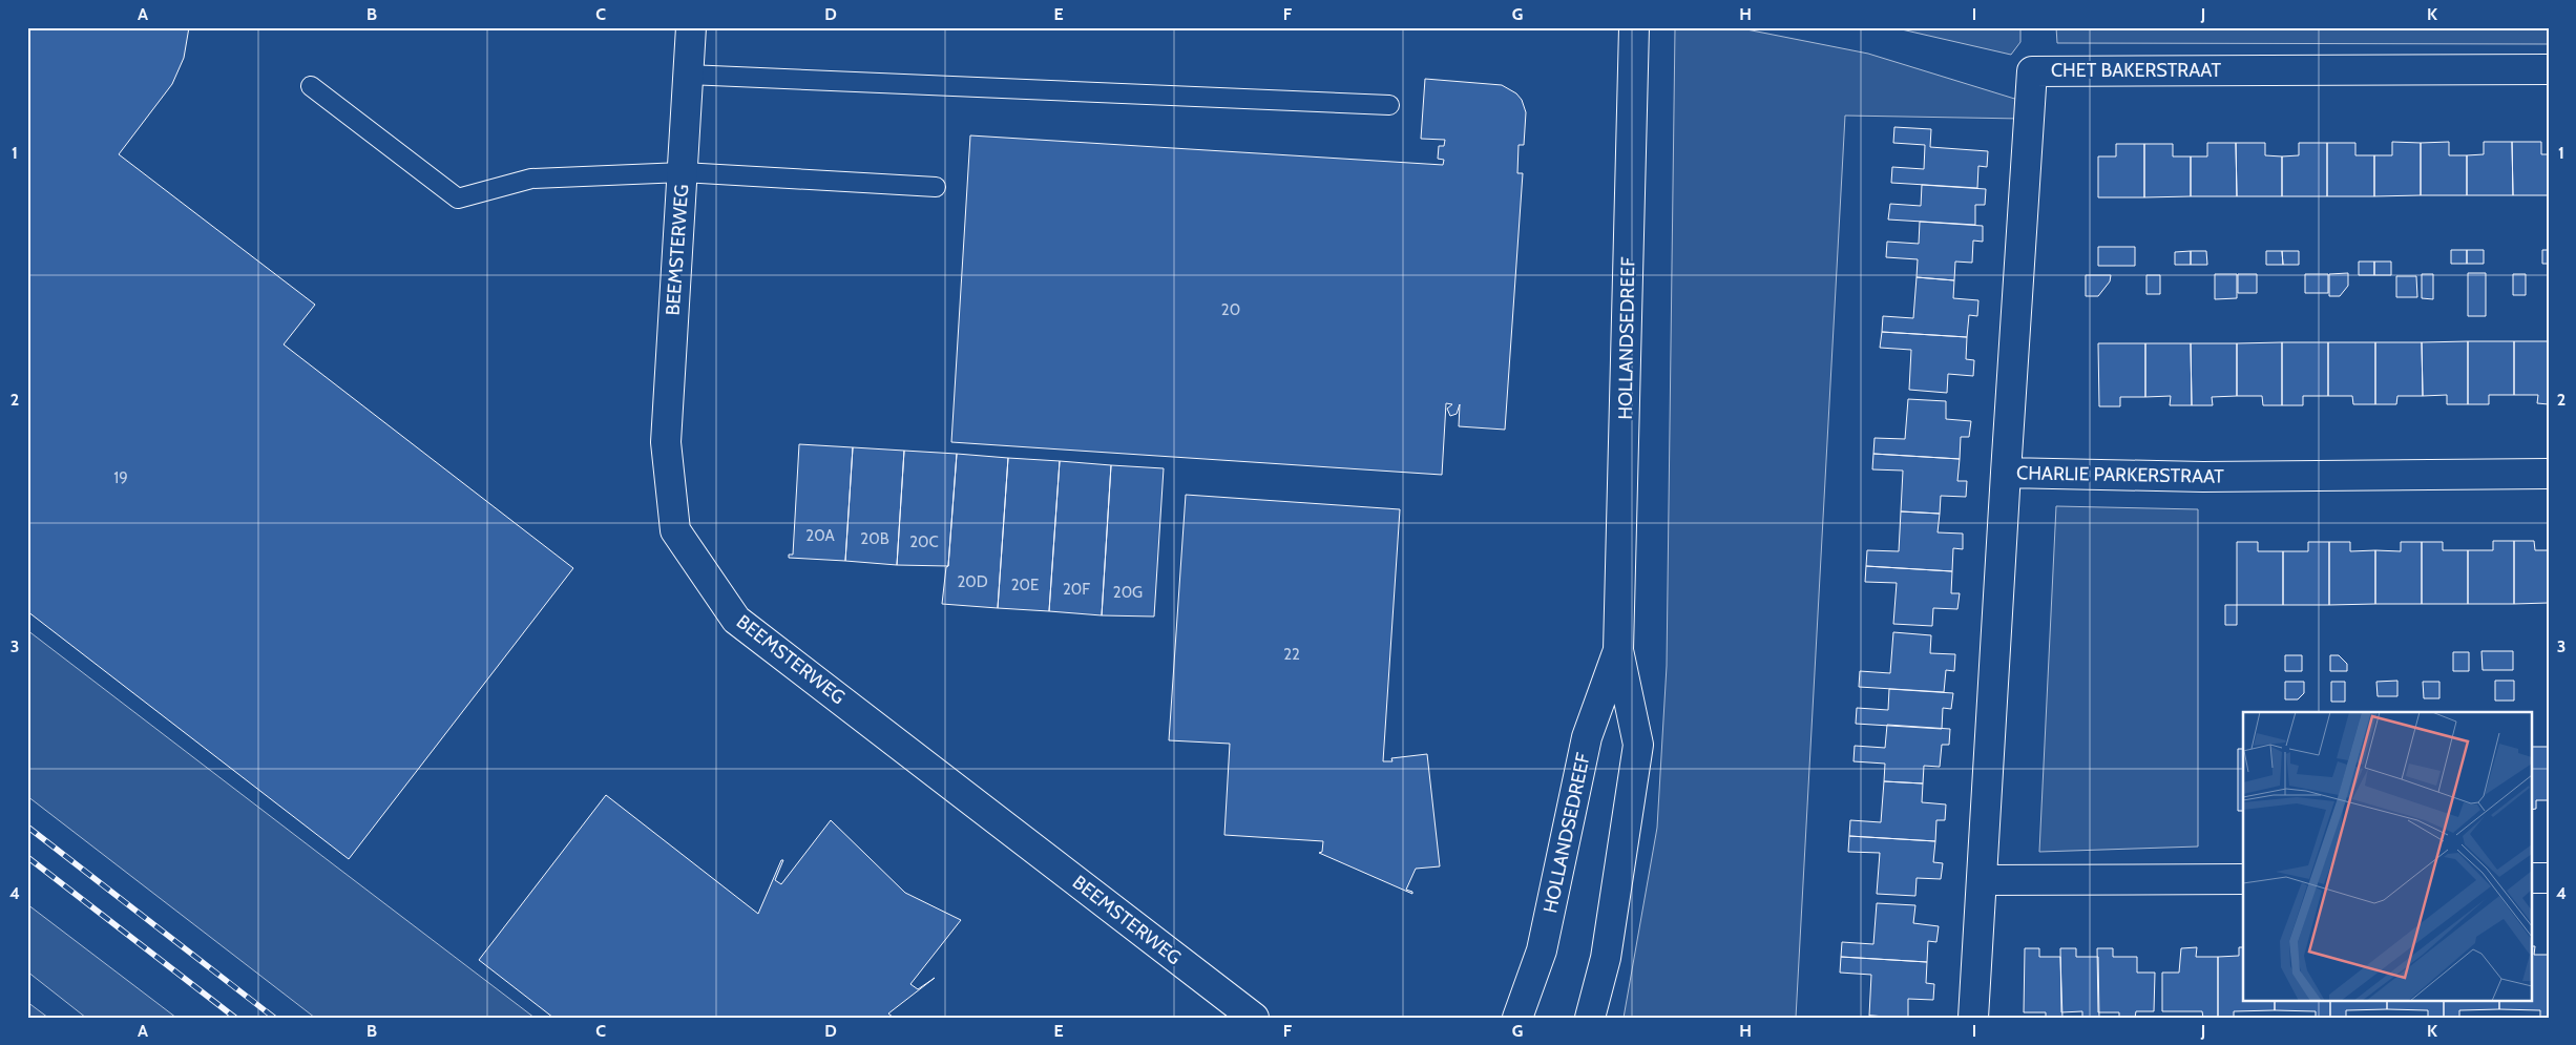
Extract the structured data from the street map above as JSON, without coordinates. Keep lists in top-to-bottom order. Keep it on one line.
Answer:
{"streets":{"street":["CHET BAKERSTRAAT","BEEMSTERWEG","HOLLANDSEDREEF","CHARLIE PARKERSTRAAT"]},"crossings":[["CHET BAKERSTRAAT","CHARLIE PARKERSTRAAT"]],"house_numbers":["20","19","20A","20B","20C","20D","20E","20F","20G","22"],"grid":{"columns":["A","B","C","D","E","F","G","H","I","J","K"],"rows":["1","2","3","4"]}}
